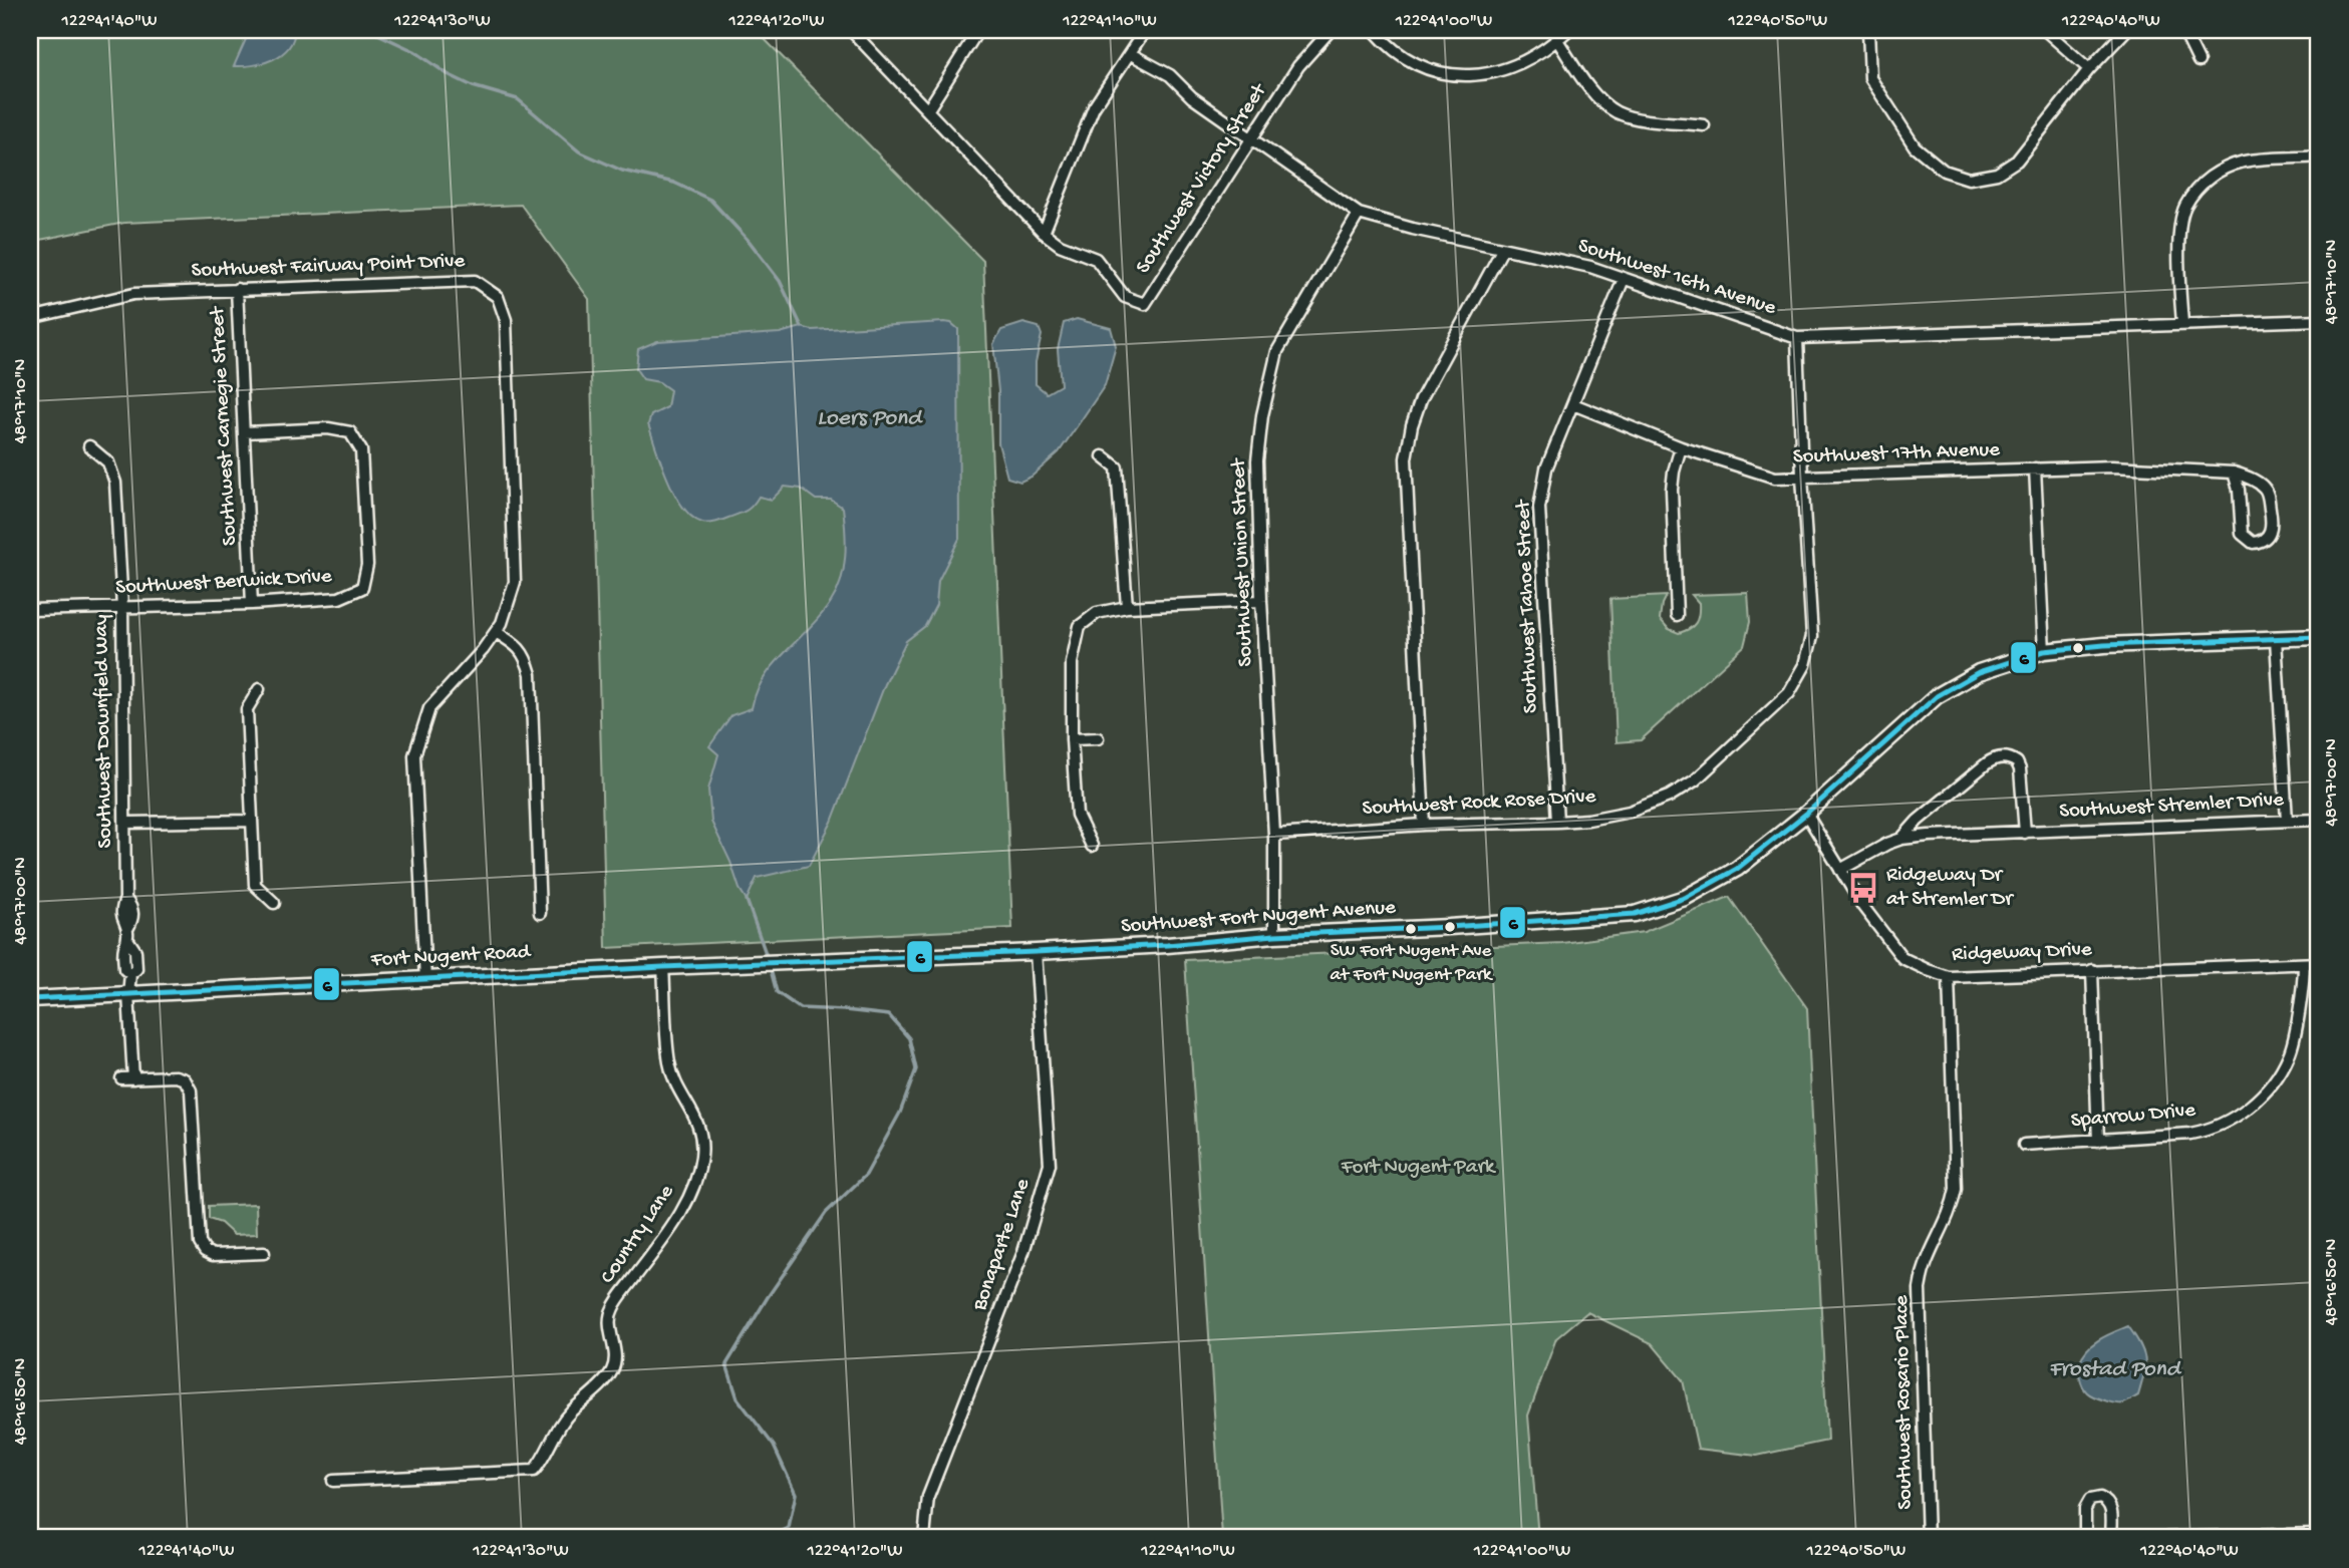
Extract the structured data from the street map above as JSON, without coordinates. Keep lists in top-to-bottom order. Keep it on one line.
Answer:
{"streets":{"street":["Southwest Victory Street","Southwest Fairway Point Drive","Southwest 16th Avenue","Southwest Carnegie Street","Southwest 17th Avenue","Southwest Union Street","Southwest Berwick Drive","Southwest Tahoe Street","Southwest Downfield Way","Southwest Rock Rose Drive","Southwest Stremler Drive","Southwest Fort Nugent Avenue","Ridgeway Drive","Fort Nugent Road","Sparrow Drive","Country Lane","Bonaparte Lane","Southwest Rosario Place"]},"crossings":[["Southwest Victory Street","Southwest 16th Avenue"],["Southwest Fairway Point Drive","Southwest Carnegie Street"],["Southwest Fairway Point Drive","Fort Nugent Road"],["Southwest 16th Avenue","Southwest Union Street"],["Southwest 16th Avenue","Southwest Tahoe Street"],["Southwest 16th Avenue","Southwest Rock Rose Drive"],["Southwest Carnegie Street","Southwest Berwick Drive"],["Southwest 17th Avenue","Southwest Tahoe Street"],["Southwest 17th Avenue","Southwest Rock Rose Drive"],["Southwest Union Street","Southwest Rock Rose Drive"],["Southwest Union Street","Southwest Fort Nugent Avenue"],["Southwest Berwick Drive","Southwest Downfield Way"],["Southwest Tahoe Street","Southwest Rock Rose Drive"],["Southwest Downfield Way","Fort Nugent Road"],["Southwest Stremler Drive","Ridgeway Drive"],["Southwest Fort Nugent Avenue","Ridgeway Drive"],["Southwest Fort Nugent Avenue","Fort Nugent Road"],["Southwest Fort Nugent Avenue","Country Lane"],["Southwest Fort Nugent Avenue","Bonaparte Lane"],["Ridgeway Drive","Sparrow Drive"],["Ridgeway Drive","Southwest Rosario Place"],["Fort Nugent Road","Country Lane"]],"water":["Loers Pond","Frostad Pond"],"parks":["Fort Nugent Park"],"places":{"bus stop":["Ridgeway Dr at Stremler Dr"],"other":["SW Fort Nugent Ave at Fort Nugent Park"]},"lines":["transit line 6"],"coordinates":["122°41'40\"W","122°41'30\"W","122°41'20\"W","122°41'10\"W","122°41'00\"W","122°40'50\"W","122°40'40\"W","48°17'10\"N","48°17'00\"N","48°16'50\"N"]}
